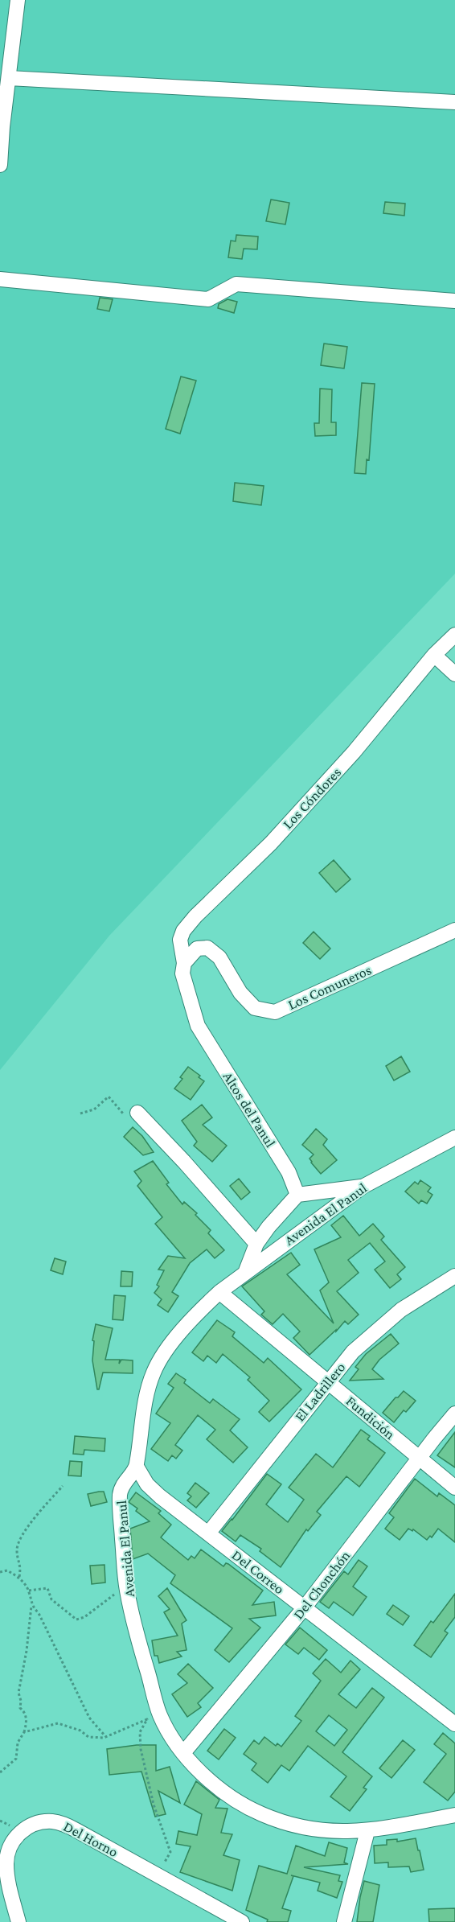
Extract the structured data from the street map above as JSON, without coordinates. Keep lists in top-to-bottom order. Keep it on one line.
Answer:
{"streets":{"street":["Los Cóndores","Los Comuneros","Altos del Panul","Avenida El Panul","El Ladrillero","Fundición","Del Correo","Del Chonchón","Del Horno"]},"crossings":[["Los Cóndores","Los Comuneros"],["Los Cóndores","Altos del Panul"],["Los Comuneros","Altos del Panul"],["Avenida El Panul","Fundición"],["Avenida El Panul","Del Correo"],["Avenida El Panul","Del Chonchón"],["El Ladrillero","Fundición"],["El Ladrillero","Del Correo"],["Fundición","Del Chonchón"],["Del Correo","Del Chonchón"]]}
